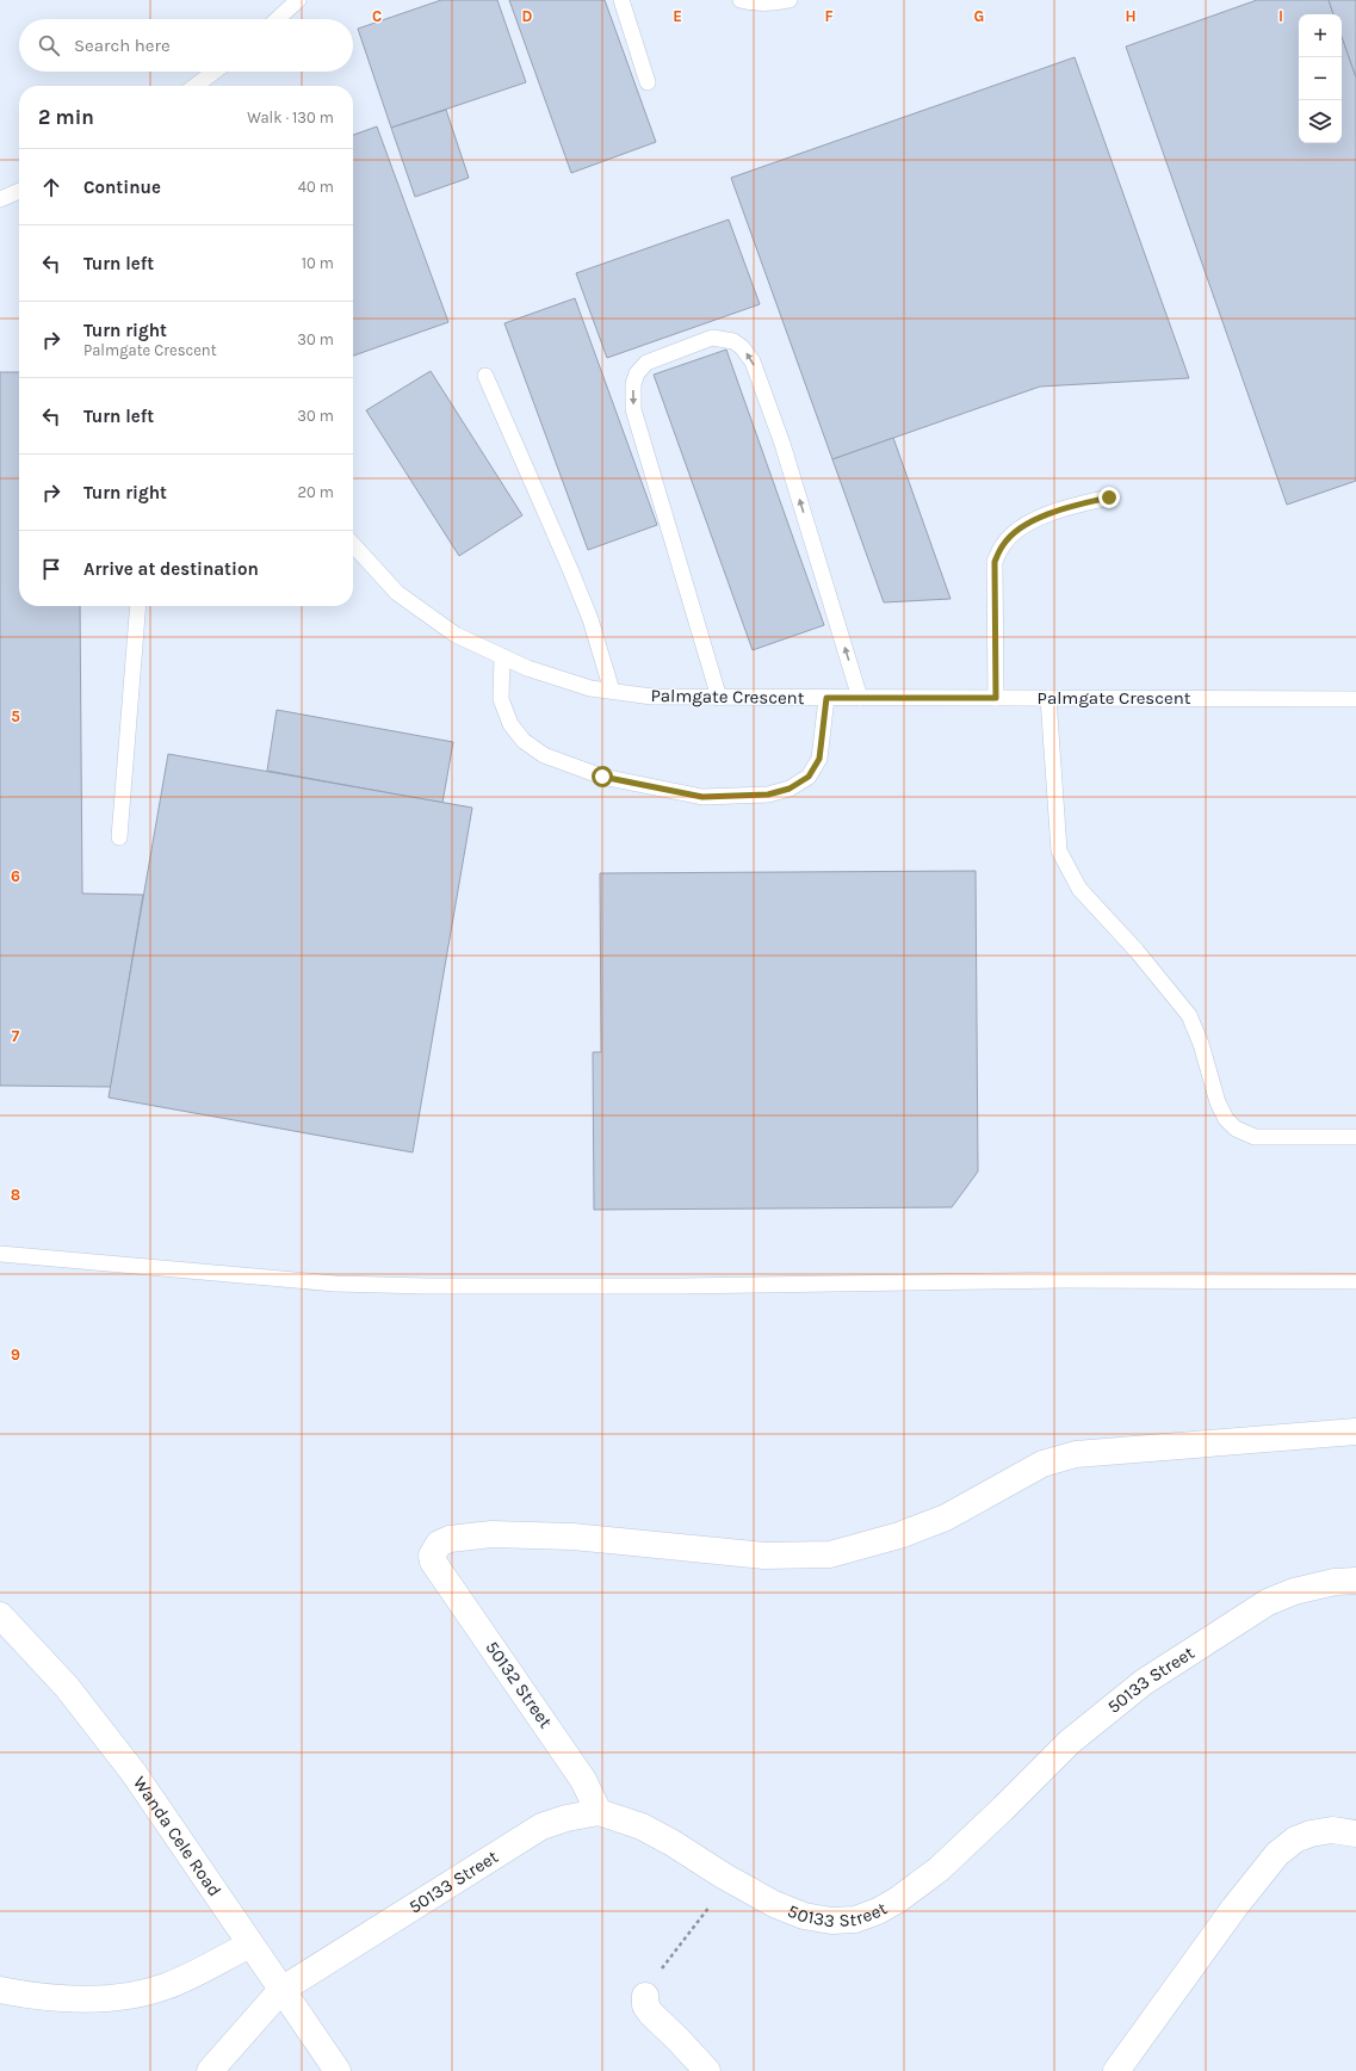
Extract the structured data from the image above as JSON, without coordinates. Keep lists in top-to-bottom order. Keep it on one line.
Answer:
{"streets":{"street":["50133 Street","50132 Street","Wanda Cele Road"],"lane":["Palmgate Crescent"]},"crossings":[["50133 Street","50132 Street"],["50133 Street","Wanda Cele Road"]],"page":{"map_buttons":["+","−"],"search":"Search here","heading":["2 min","Walk · 130 m"],"list":[["Continue","40 m"],["Turn left","10 m"],["Turn right","Palmgate Crescent","30 m"],["Turn left","30 m"],["Turn right","20 m"],"Arrive at destination"]},"grid":{"columns":["C","D","E","F","G","H","I"],"rows":["5","6","7","8","9"]}}
